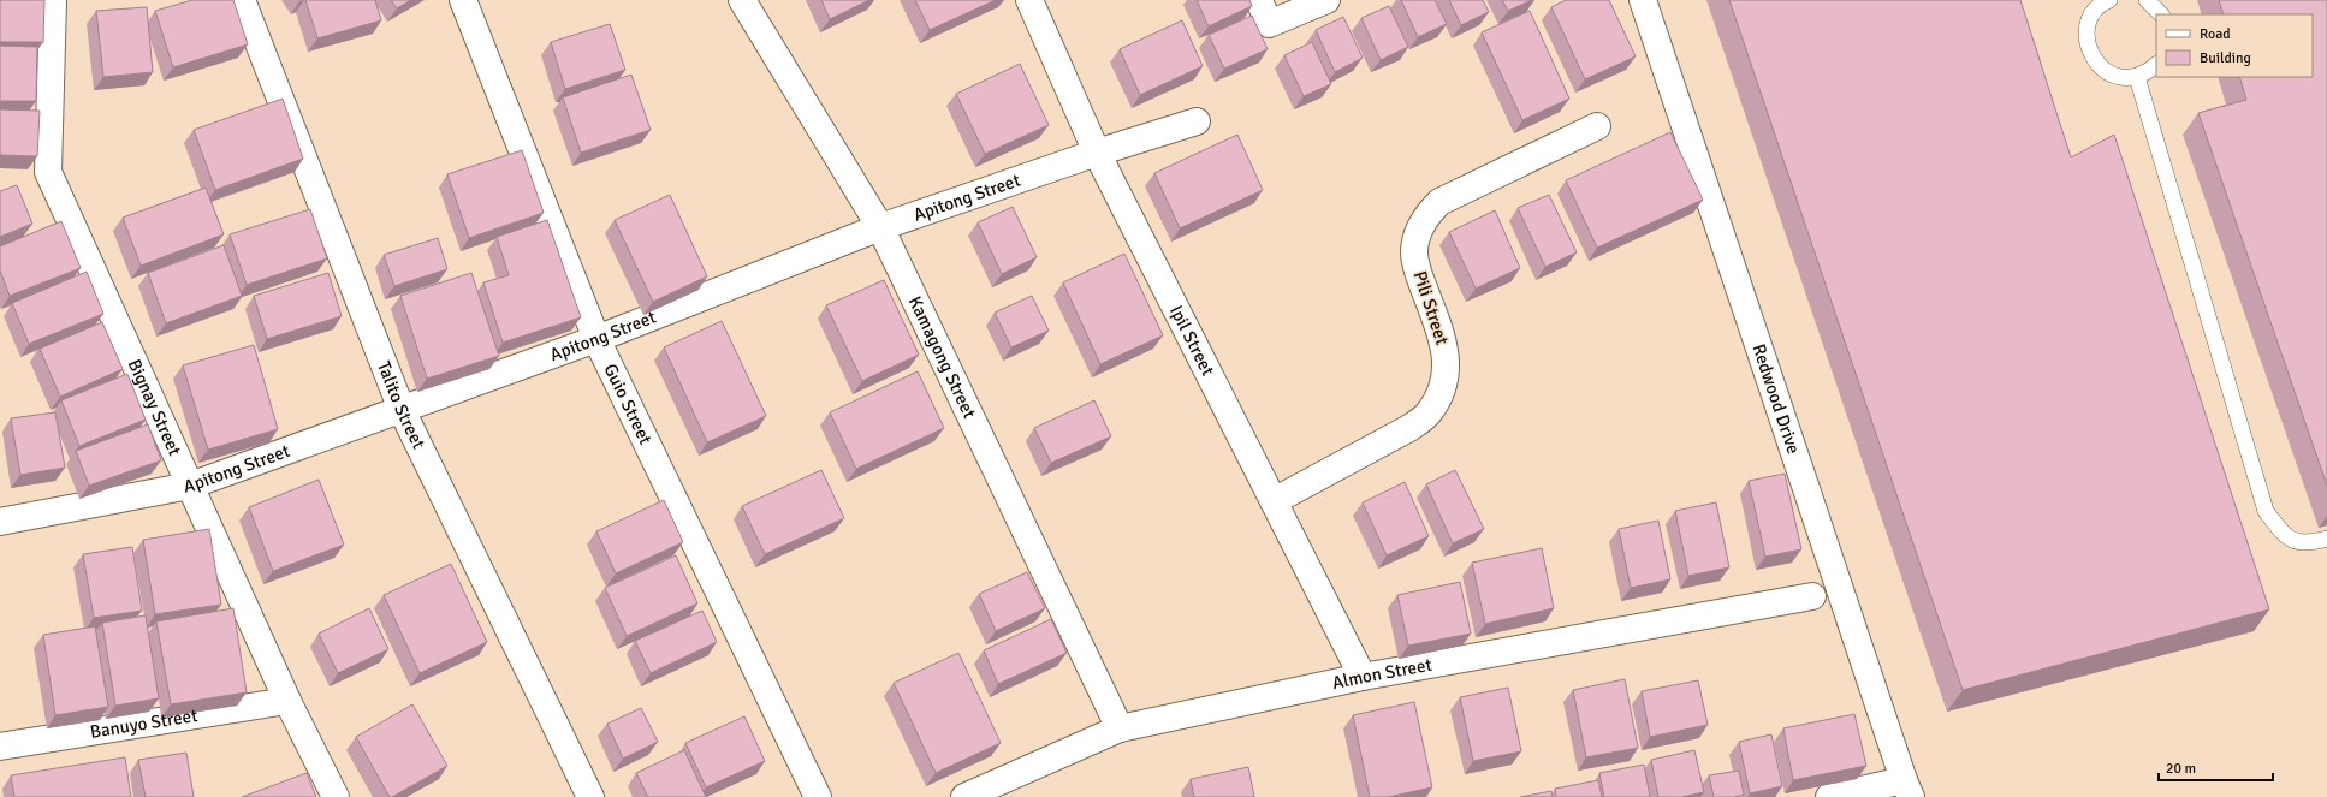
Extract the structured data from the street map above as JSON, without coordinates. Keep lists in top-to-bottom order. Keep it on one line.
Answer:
{"streets":{"street":["Apitong Street","Pili Street","Ipil Street","Kamagong Street","Redwood Drive","Guio Street","Talito Street","Bignay Street","Almon Street","Banuyo Street"]},"crossings":[["Apitong Street","Ipil Street"],["Apitong Street","Kamagong Street"],["Apitong Street","Guio Street"],["Apitong Street","Talito Street"],["Apitong Street","Bignay Street"],["Pili Street","Ipil Street"],["Ipil Street","Almon Street"],["Kamagong Street","Almon Street"],["Bignay Street","Banuyo Street"]],"legend":["Road","Building"],"scale_bar":"20 m"}
